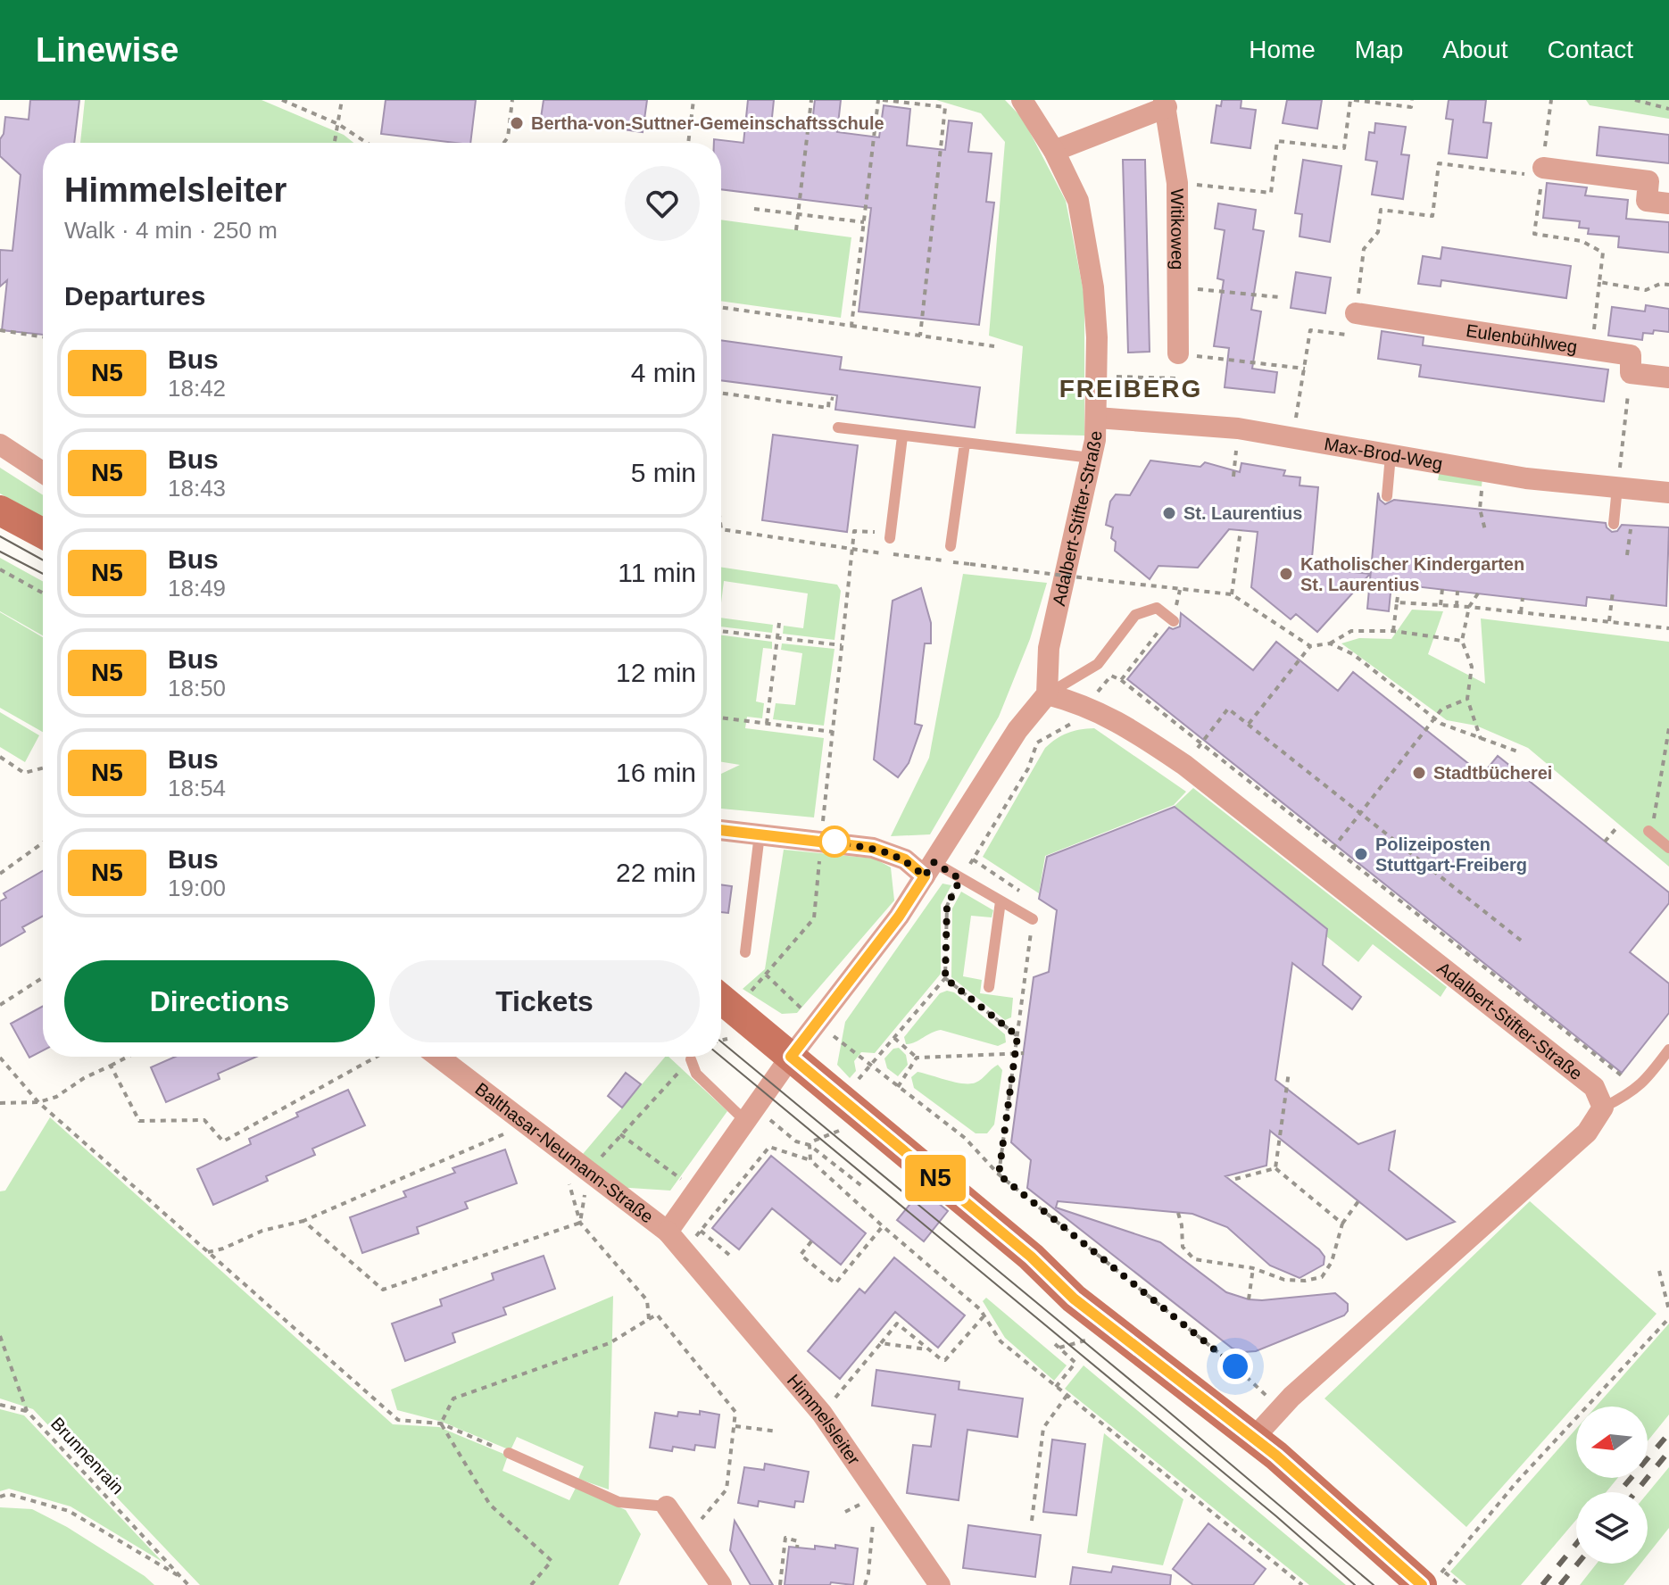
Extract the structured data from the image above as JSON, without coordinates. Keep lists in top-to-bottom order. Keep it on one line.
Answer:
{"streets":{"street":["Witikoweg","Eulenbühlweg","Max-Brod-Weg","Adalbert-Stifter-Straße","Balthasar-Neumann-Straße","Himmelsleiter"],"path":["Brunnenrain"]},"crossings":[["Witikoweg","Adalbert-Stifter-Straße"],["Max-Brod-Weg","Adalbert-Stifter-Straße"],["Balthasar-Neumann-Straße","Himmelsleiter"]],"districts":["FREIBERG"],"places":["Bertha-von-Suttner-Gemeinschaftsschule","St. Laurentius","Katholischer Kindergarten St. Laurentius","Stadtbücherei","Polizeiposten Stuttgart-Freiberg"],"lines":["bus line N5"],"north":"left","page":{"header":"Linewise","nav":["Home","Map","About","Contact"],"on_map":"N5","heading":[["Himmelsleiter","Walk · 4 min · 250 m"],"Departures"],"list":[{"mark":"N5","name":"Bus","note":"18:42","value":"4 min"},{"mark":"N5","name":"Bus","note":"18:43","value":"5 min"},{"mark":"N5","name":"Bus","note":"18:49","value":"11 min"},{"mark":"N5","name":"Bus","note":"18:50","value":"12 min"},{"mark":"N5","name":"Bus","note":"18:54","value":"16 min"},{"mark":"N5","name":"Bus","note":"19:00","value":"22 min"}],"buttons":["Directions","Tickets"]}}
